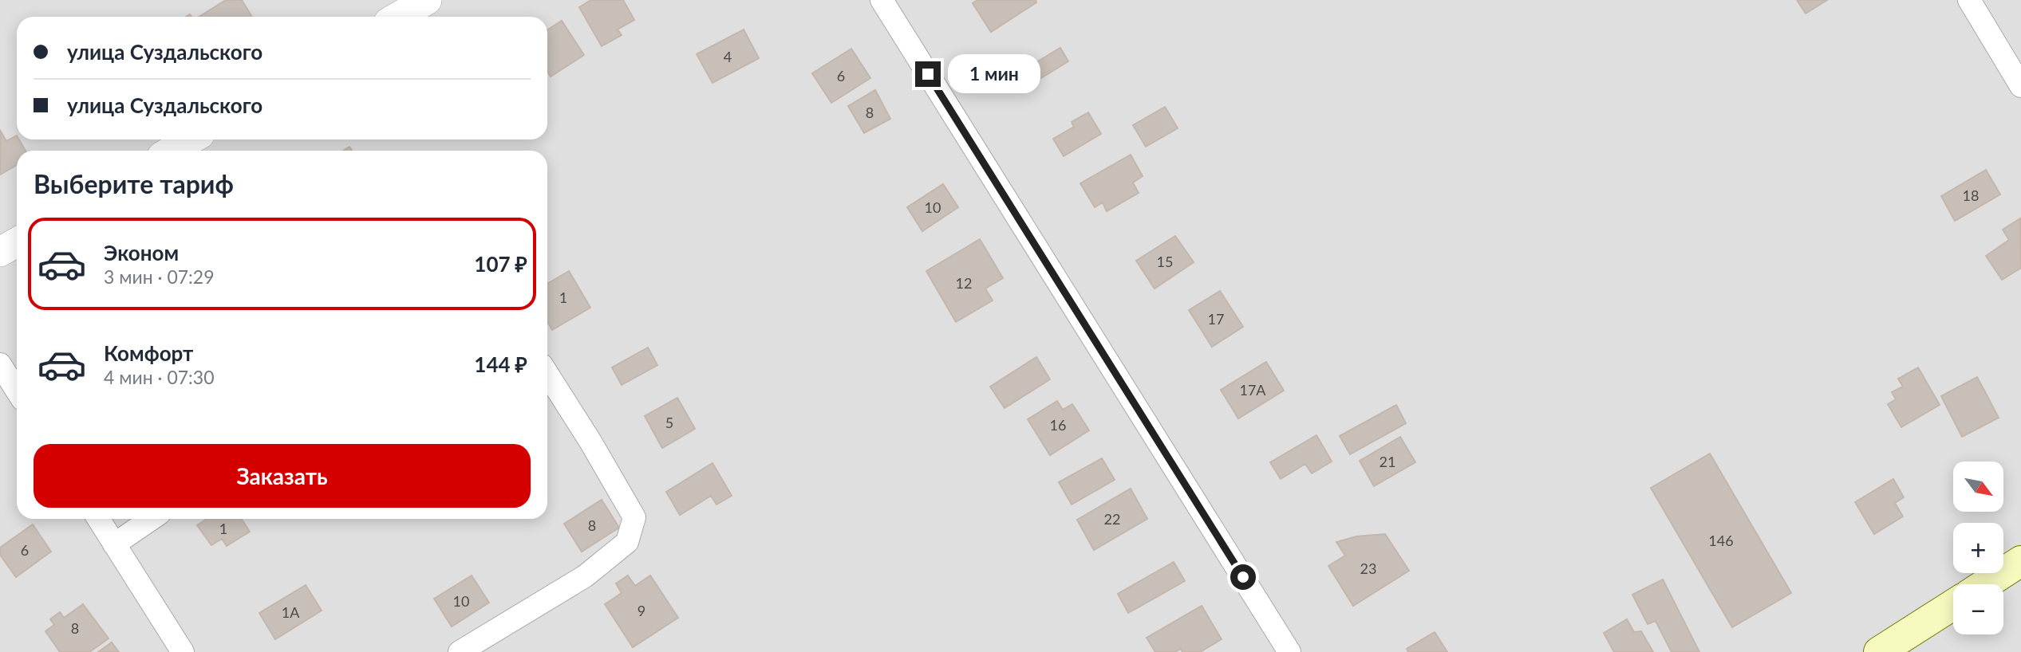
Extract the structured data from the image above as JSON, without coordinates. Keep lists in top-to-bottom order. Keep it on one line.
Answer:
{"house_numbers":["4","6","8","18","10","15","12","1","17","17А","5","16","21","22","8","1","146","6","23","10","9","1А","8"],"north":"bottom right","page":{"banner":["улица Суздальского","улица Суздальского"],"bubble":"1 мин","heading":"Выберите тариф","list":[{"name":"Эконом","note":"3 мин · 07:29","value":"107 ₽"},{"name":"Комфорт","note":"4 мин · 07:30","value":"144 ₽"}],"buttons":"Заказать","map_buttons":["+","−"]}}
